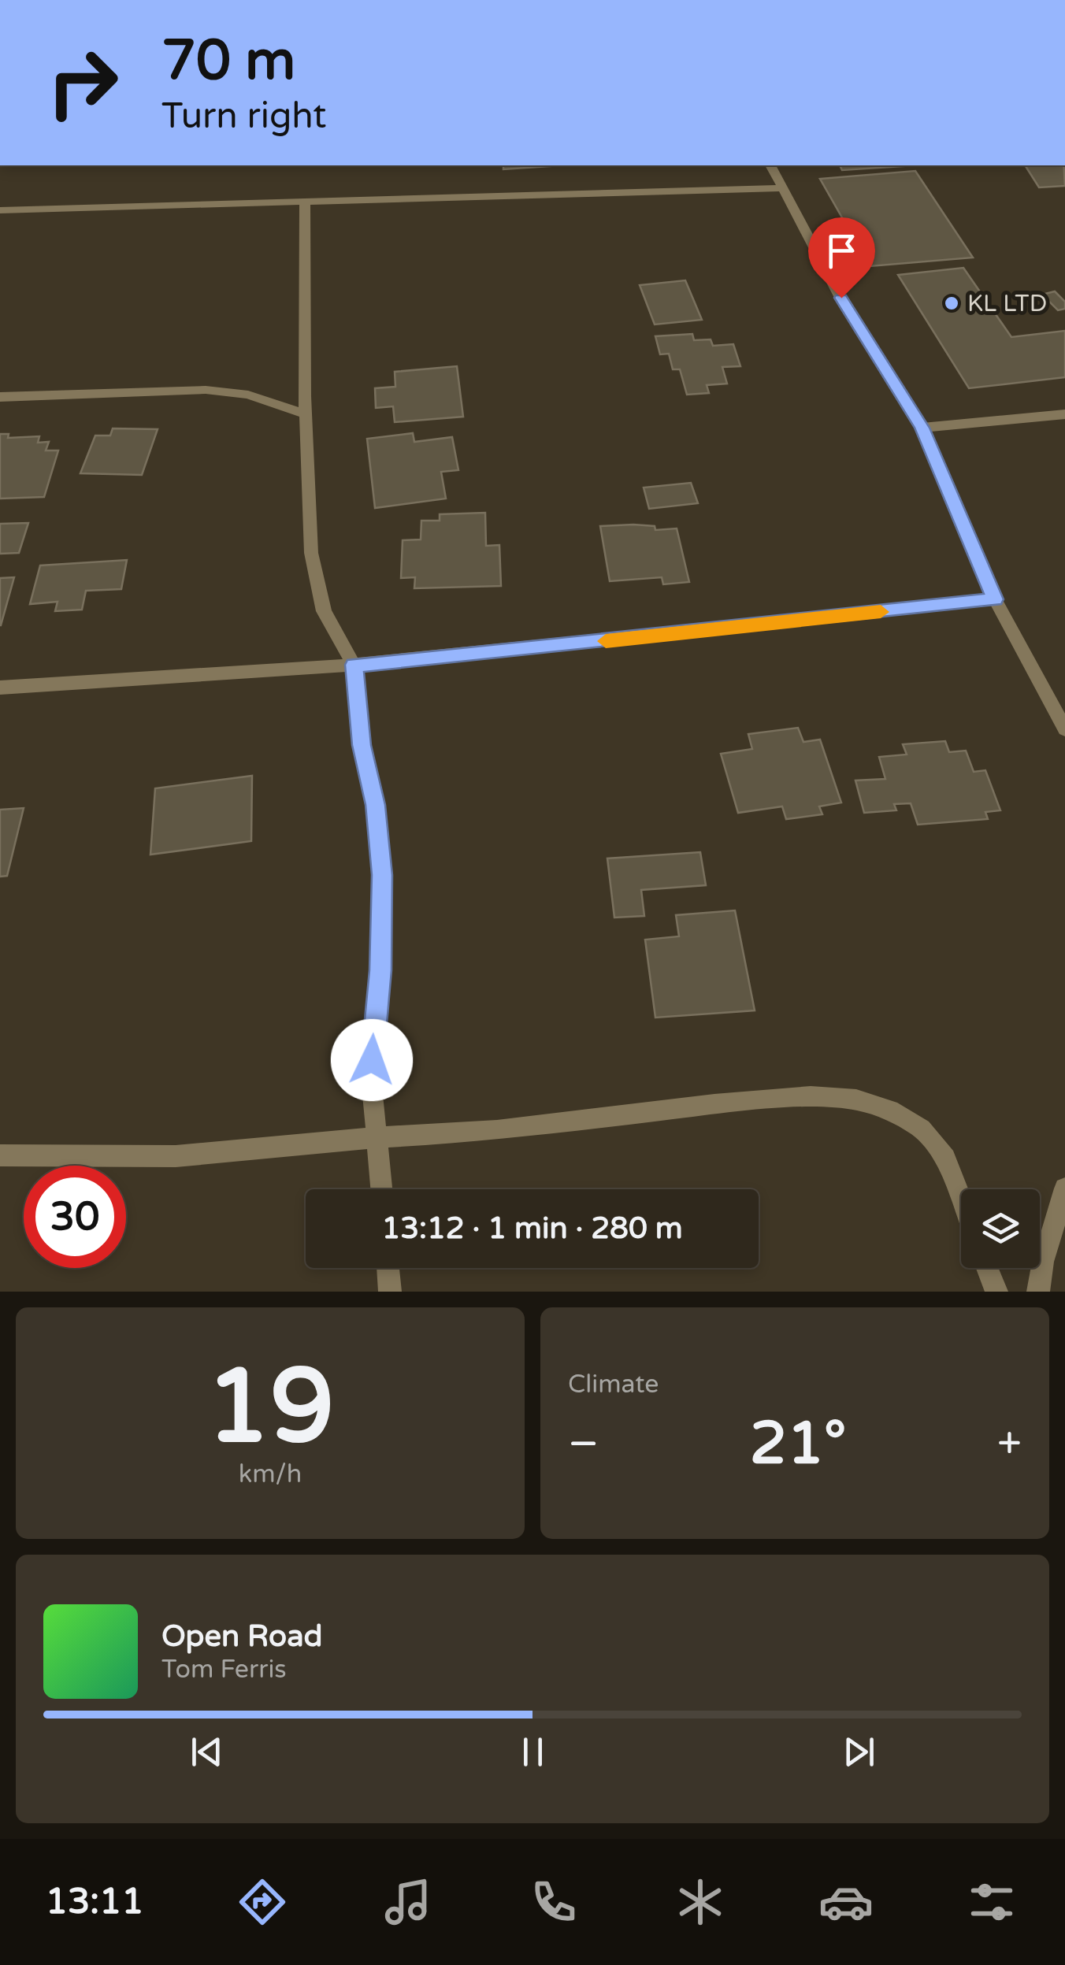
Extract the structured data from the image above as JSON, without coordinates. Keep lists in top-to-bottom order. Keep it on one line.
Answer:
{"places":["KL LTD"],"page":{"turn":["70 m","Turn right"],"limit":"30","trip":"13:12 · 1 min · 280 m","tile":[["19","km/h"],"Climate"],"heat":["−","21°","+"],"song":["Open Road","Tom Ferris"],"tabs":"13:11"}}
